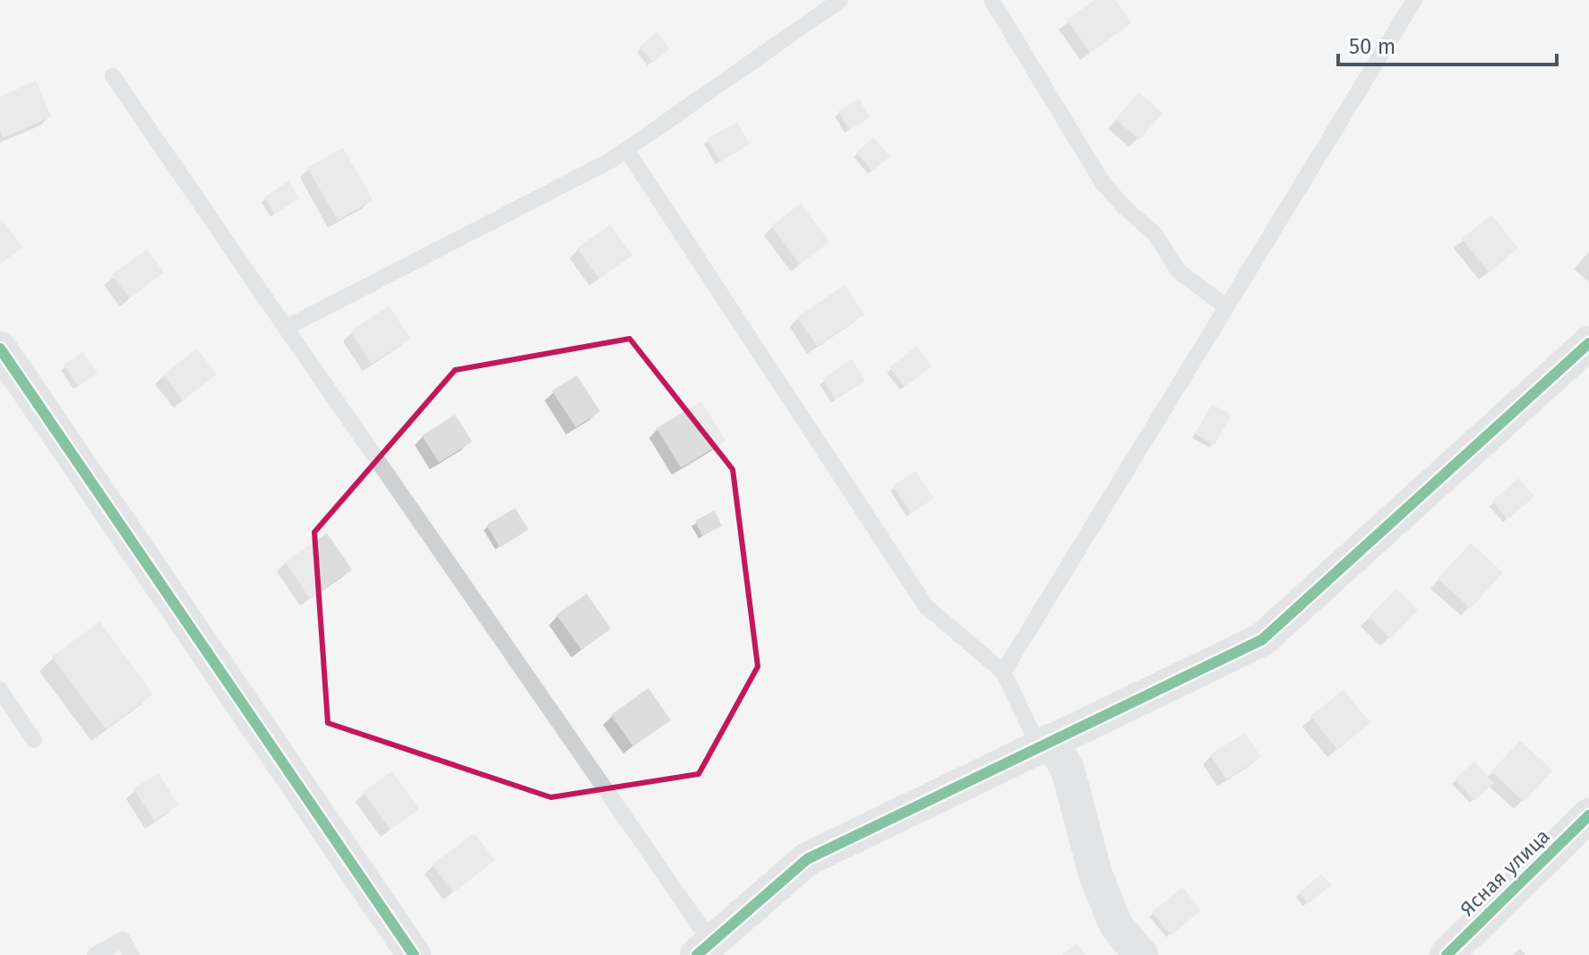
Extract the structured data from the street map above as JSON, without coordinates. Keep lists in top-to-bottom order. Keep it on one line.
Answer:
{"streets":{"street":["Ясная улица"]},"scale_bar":"50 m"}
